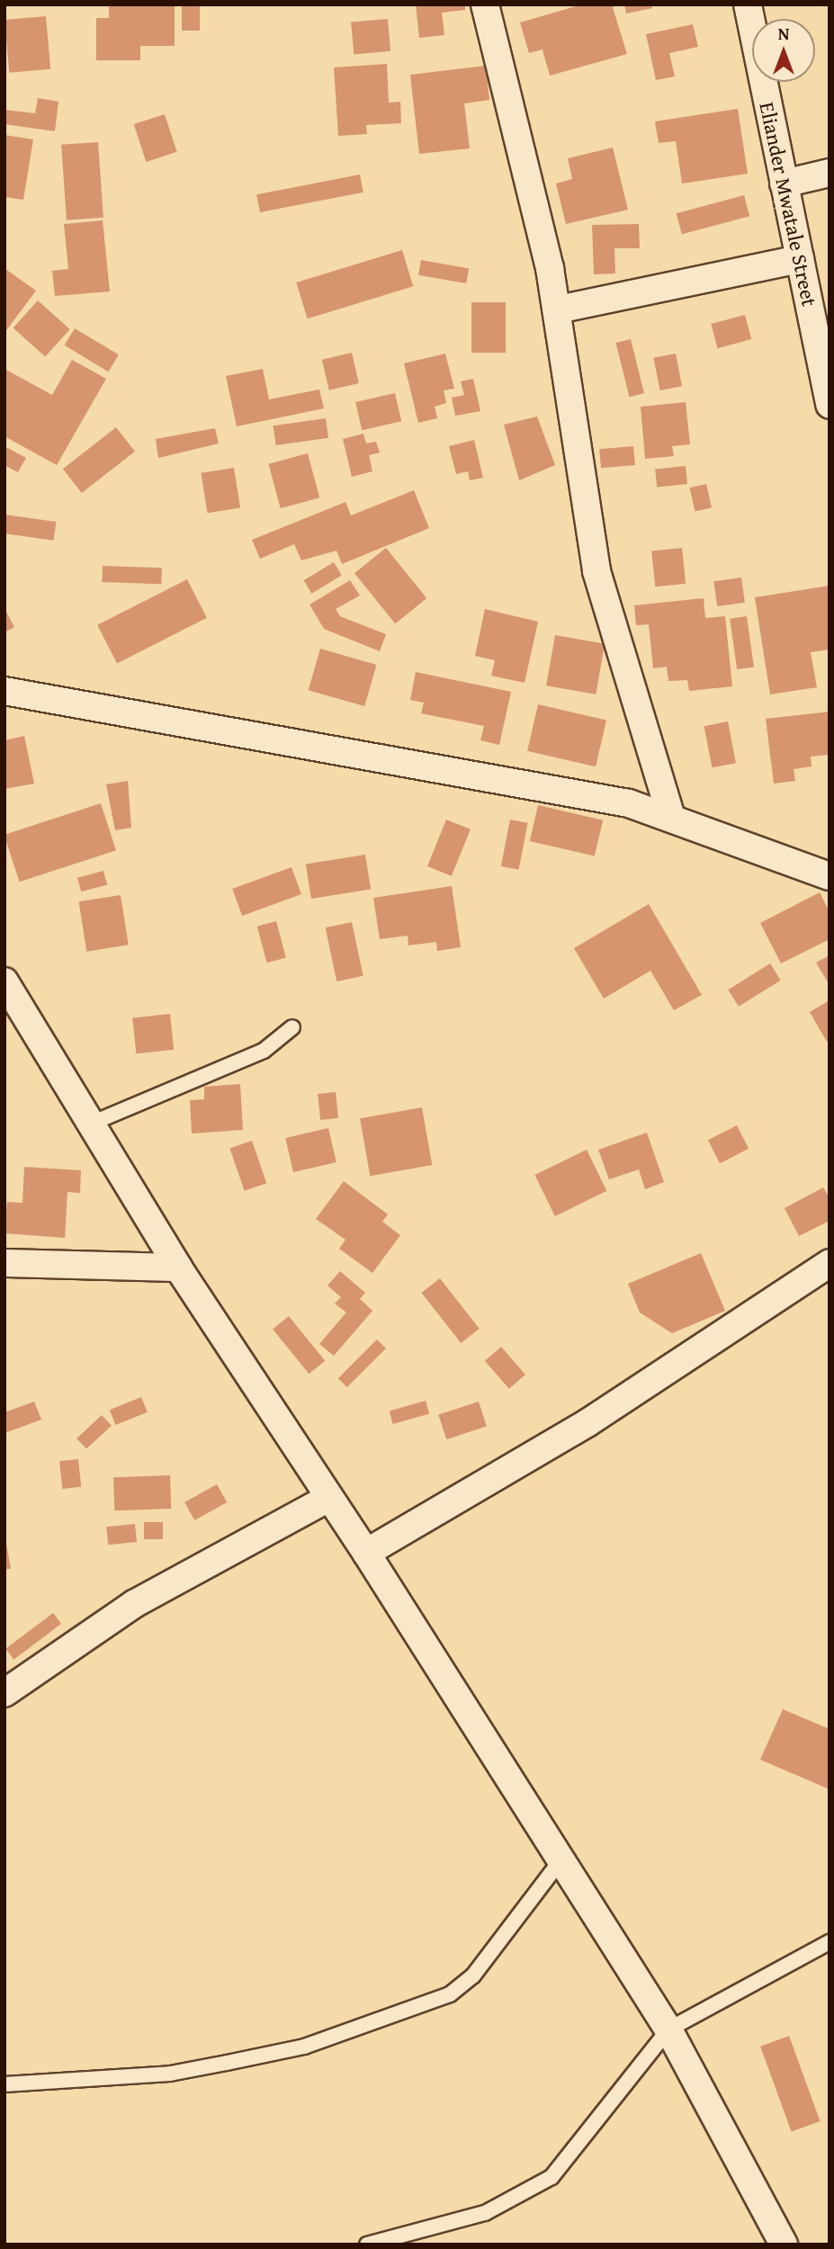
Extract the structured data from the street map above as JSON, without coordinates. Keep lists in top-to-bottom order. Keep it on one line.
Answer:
{"streets":{"street":["Eliander Mwatale Street"]},"north":"top"}
